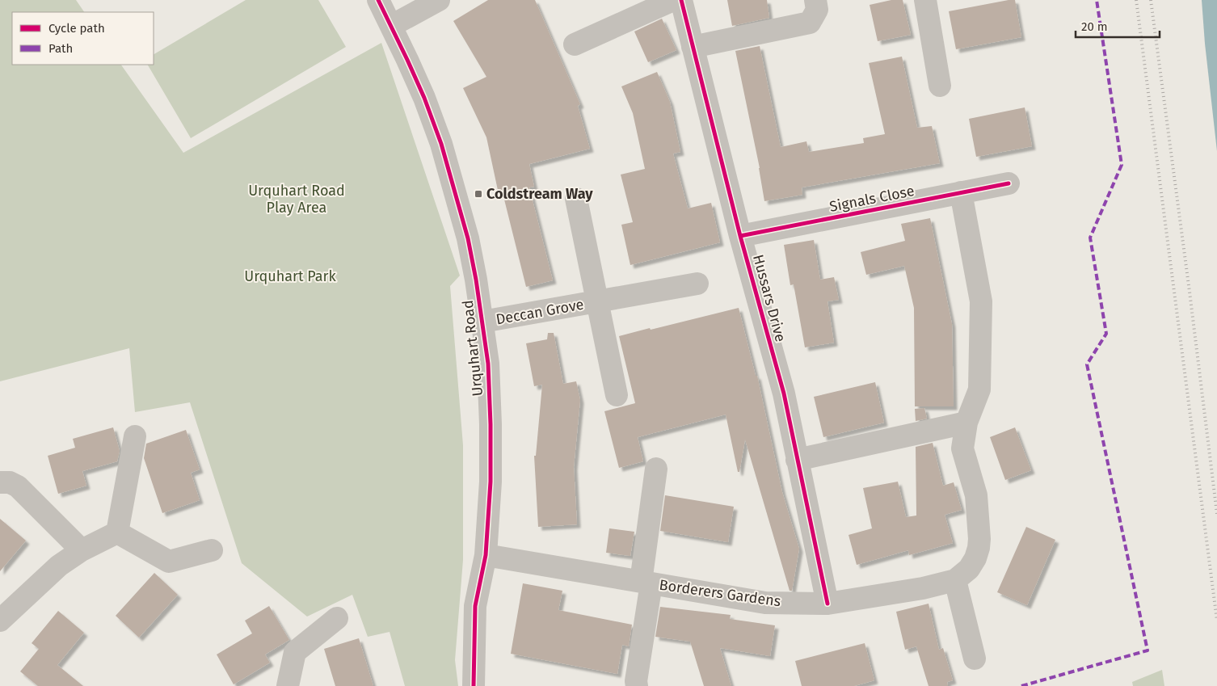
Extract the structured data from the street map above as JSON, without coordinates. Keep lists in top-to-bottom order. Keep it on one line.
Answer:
{"streets":{"street":["Signals Close","Hussars Drive","Deccan Grove","Urquhart Road","Borderers Gardens"]},"crossings":[["Signals Close","Hussars Drive"],["Signals Close","Borderers Gardens"],["Hussars Drive","Borderers Gardens"],["Deccan Grove","Urquhart Road"],["Urquhart Road","Borderers Gardens"]],"parks":["Urquhart Road Play Area","Urquhart Park"],"places":{"transit":["Coldstream Way"]},"legend":["Cycle path","Path"],"scale_bar":"20 m"}
